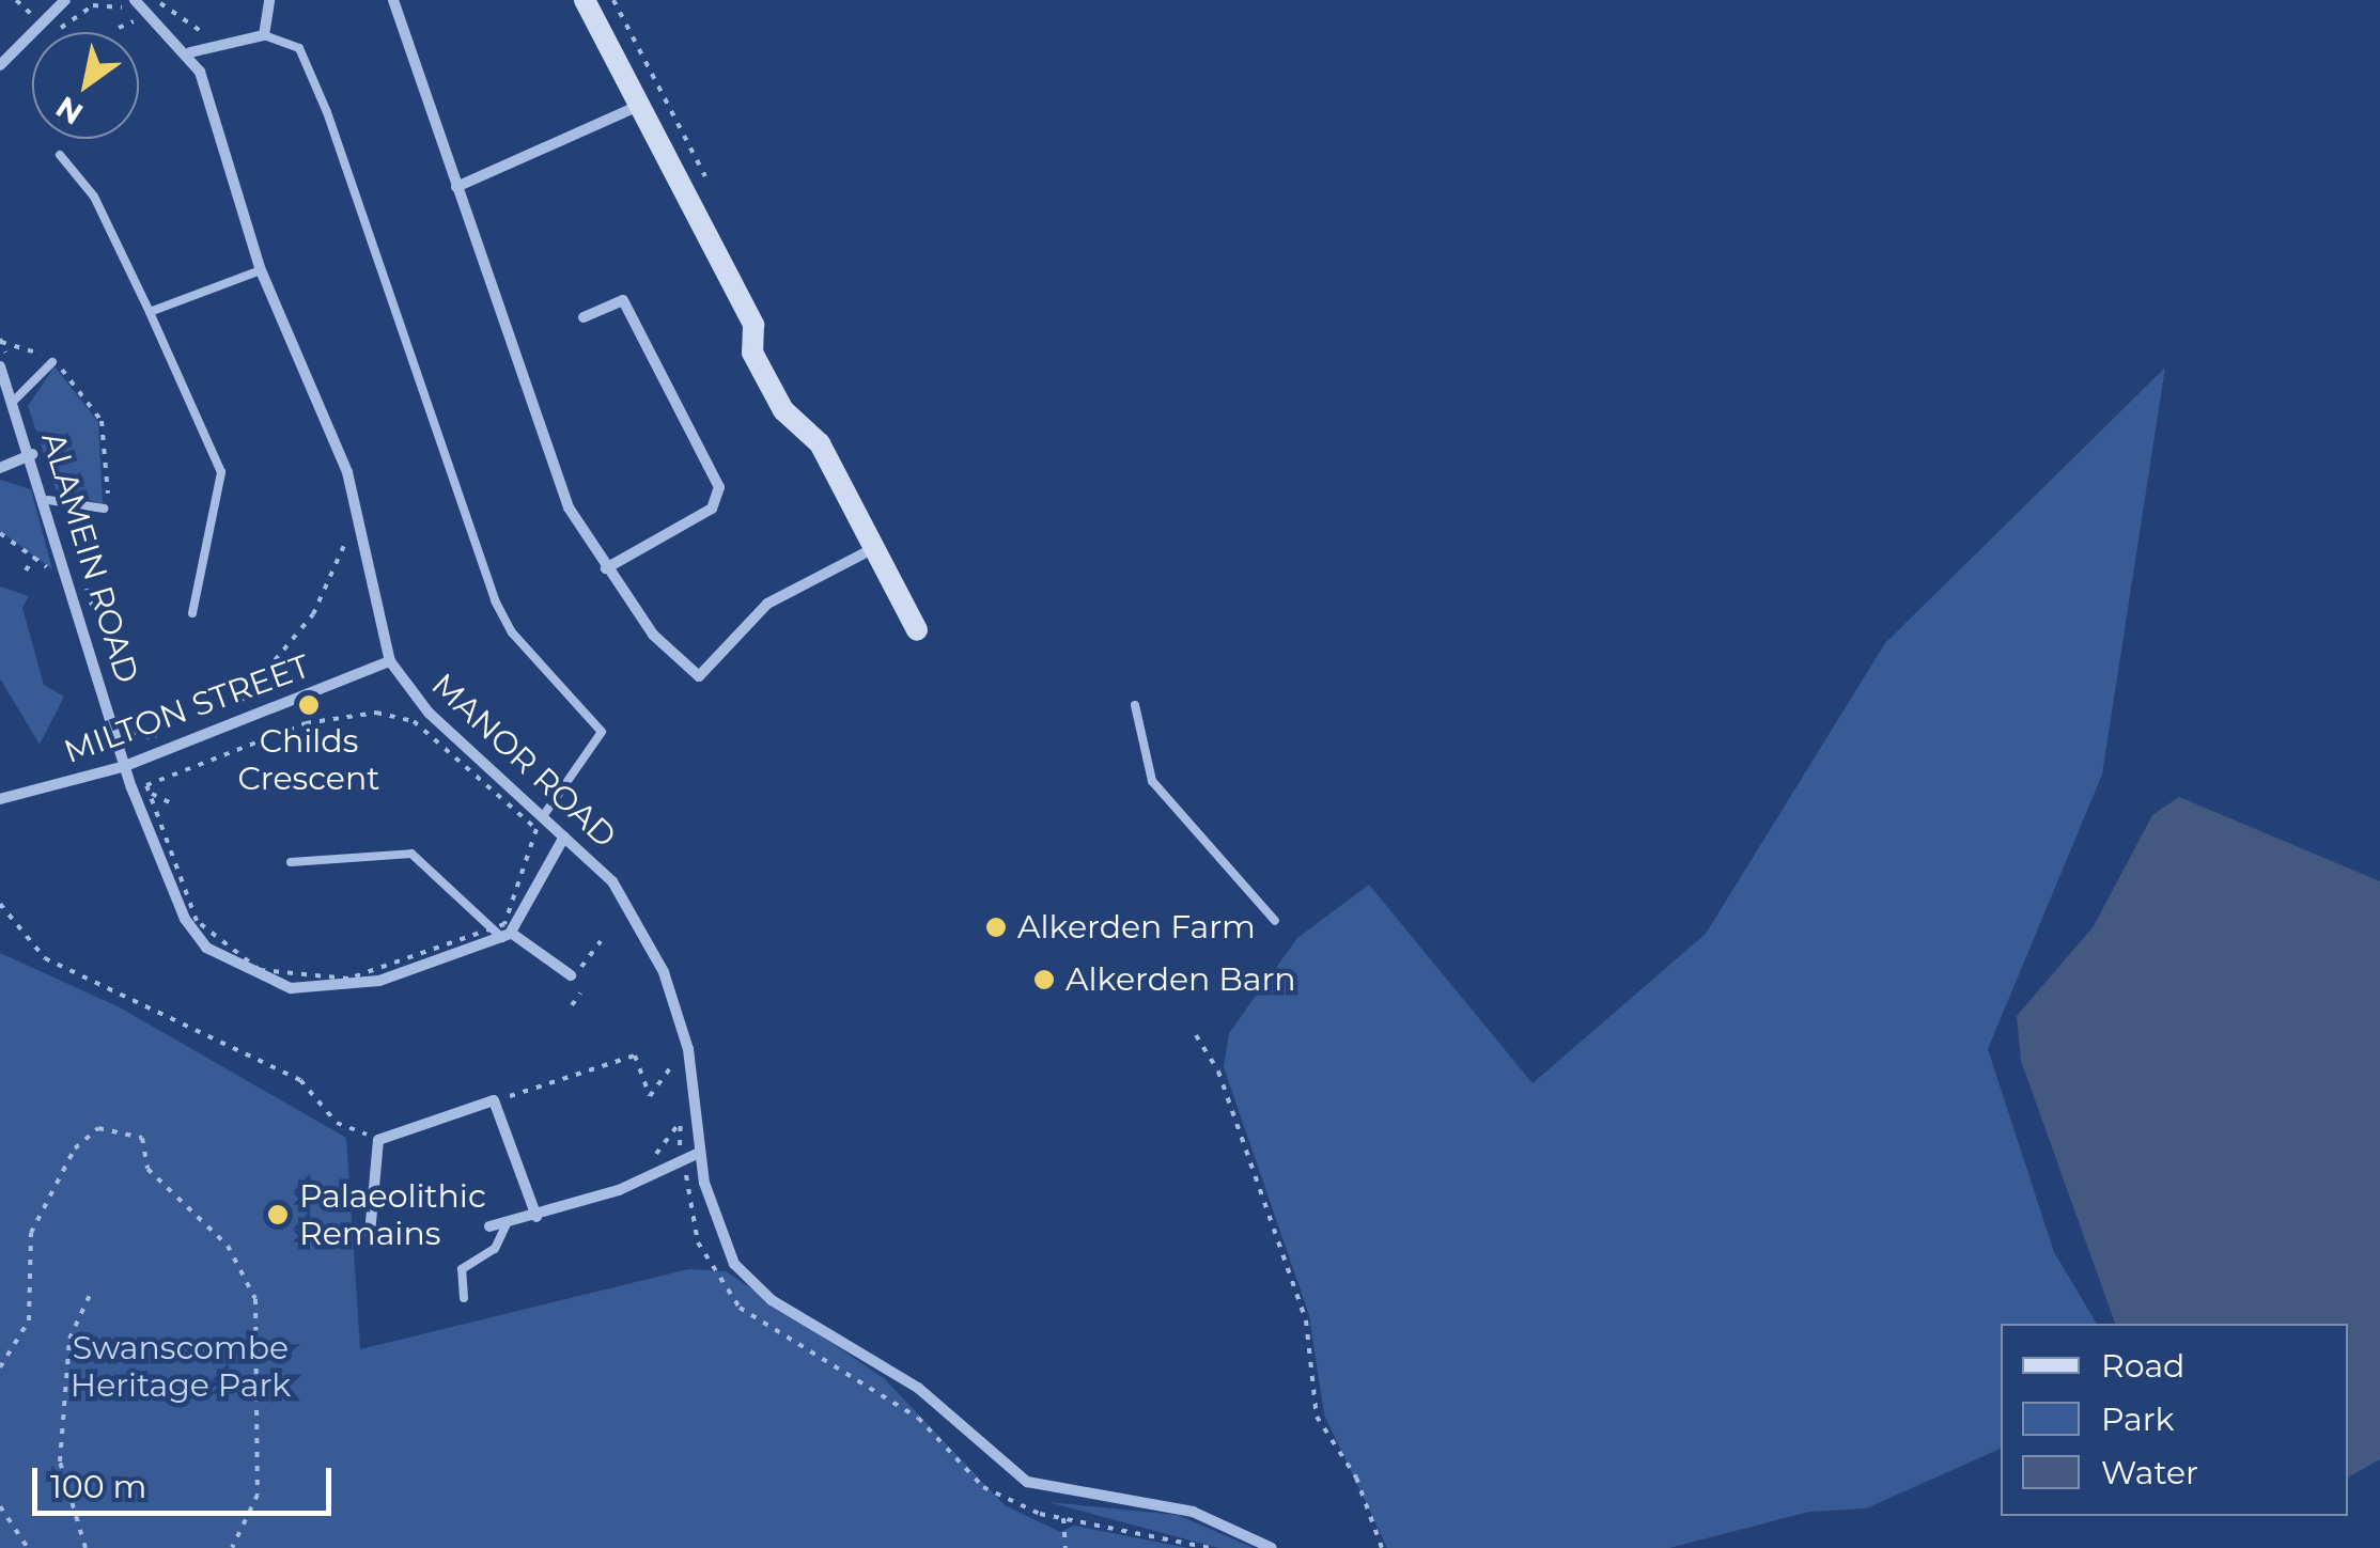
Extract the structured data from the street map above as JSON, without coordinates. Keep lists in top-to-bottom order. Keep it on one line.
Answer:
{"streets":{"street":["ALAMEIN ROAD","MILTON STREET","MANOR ROAD"]},"crossings":[["ALAMEIN ROAD","MILTON STREET"],["MILTON STREET","MANOR ROAD"]],"parks":["Swanscombe Heritage Park"],"places":["Childs Crescent","Alkerden Farm","Alkerden Barn","Palaeolithic Remains"],"legend":["Road","Park","Water"],"scale_bar":"100 m","north":"bottom left"}
